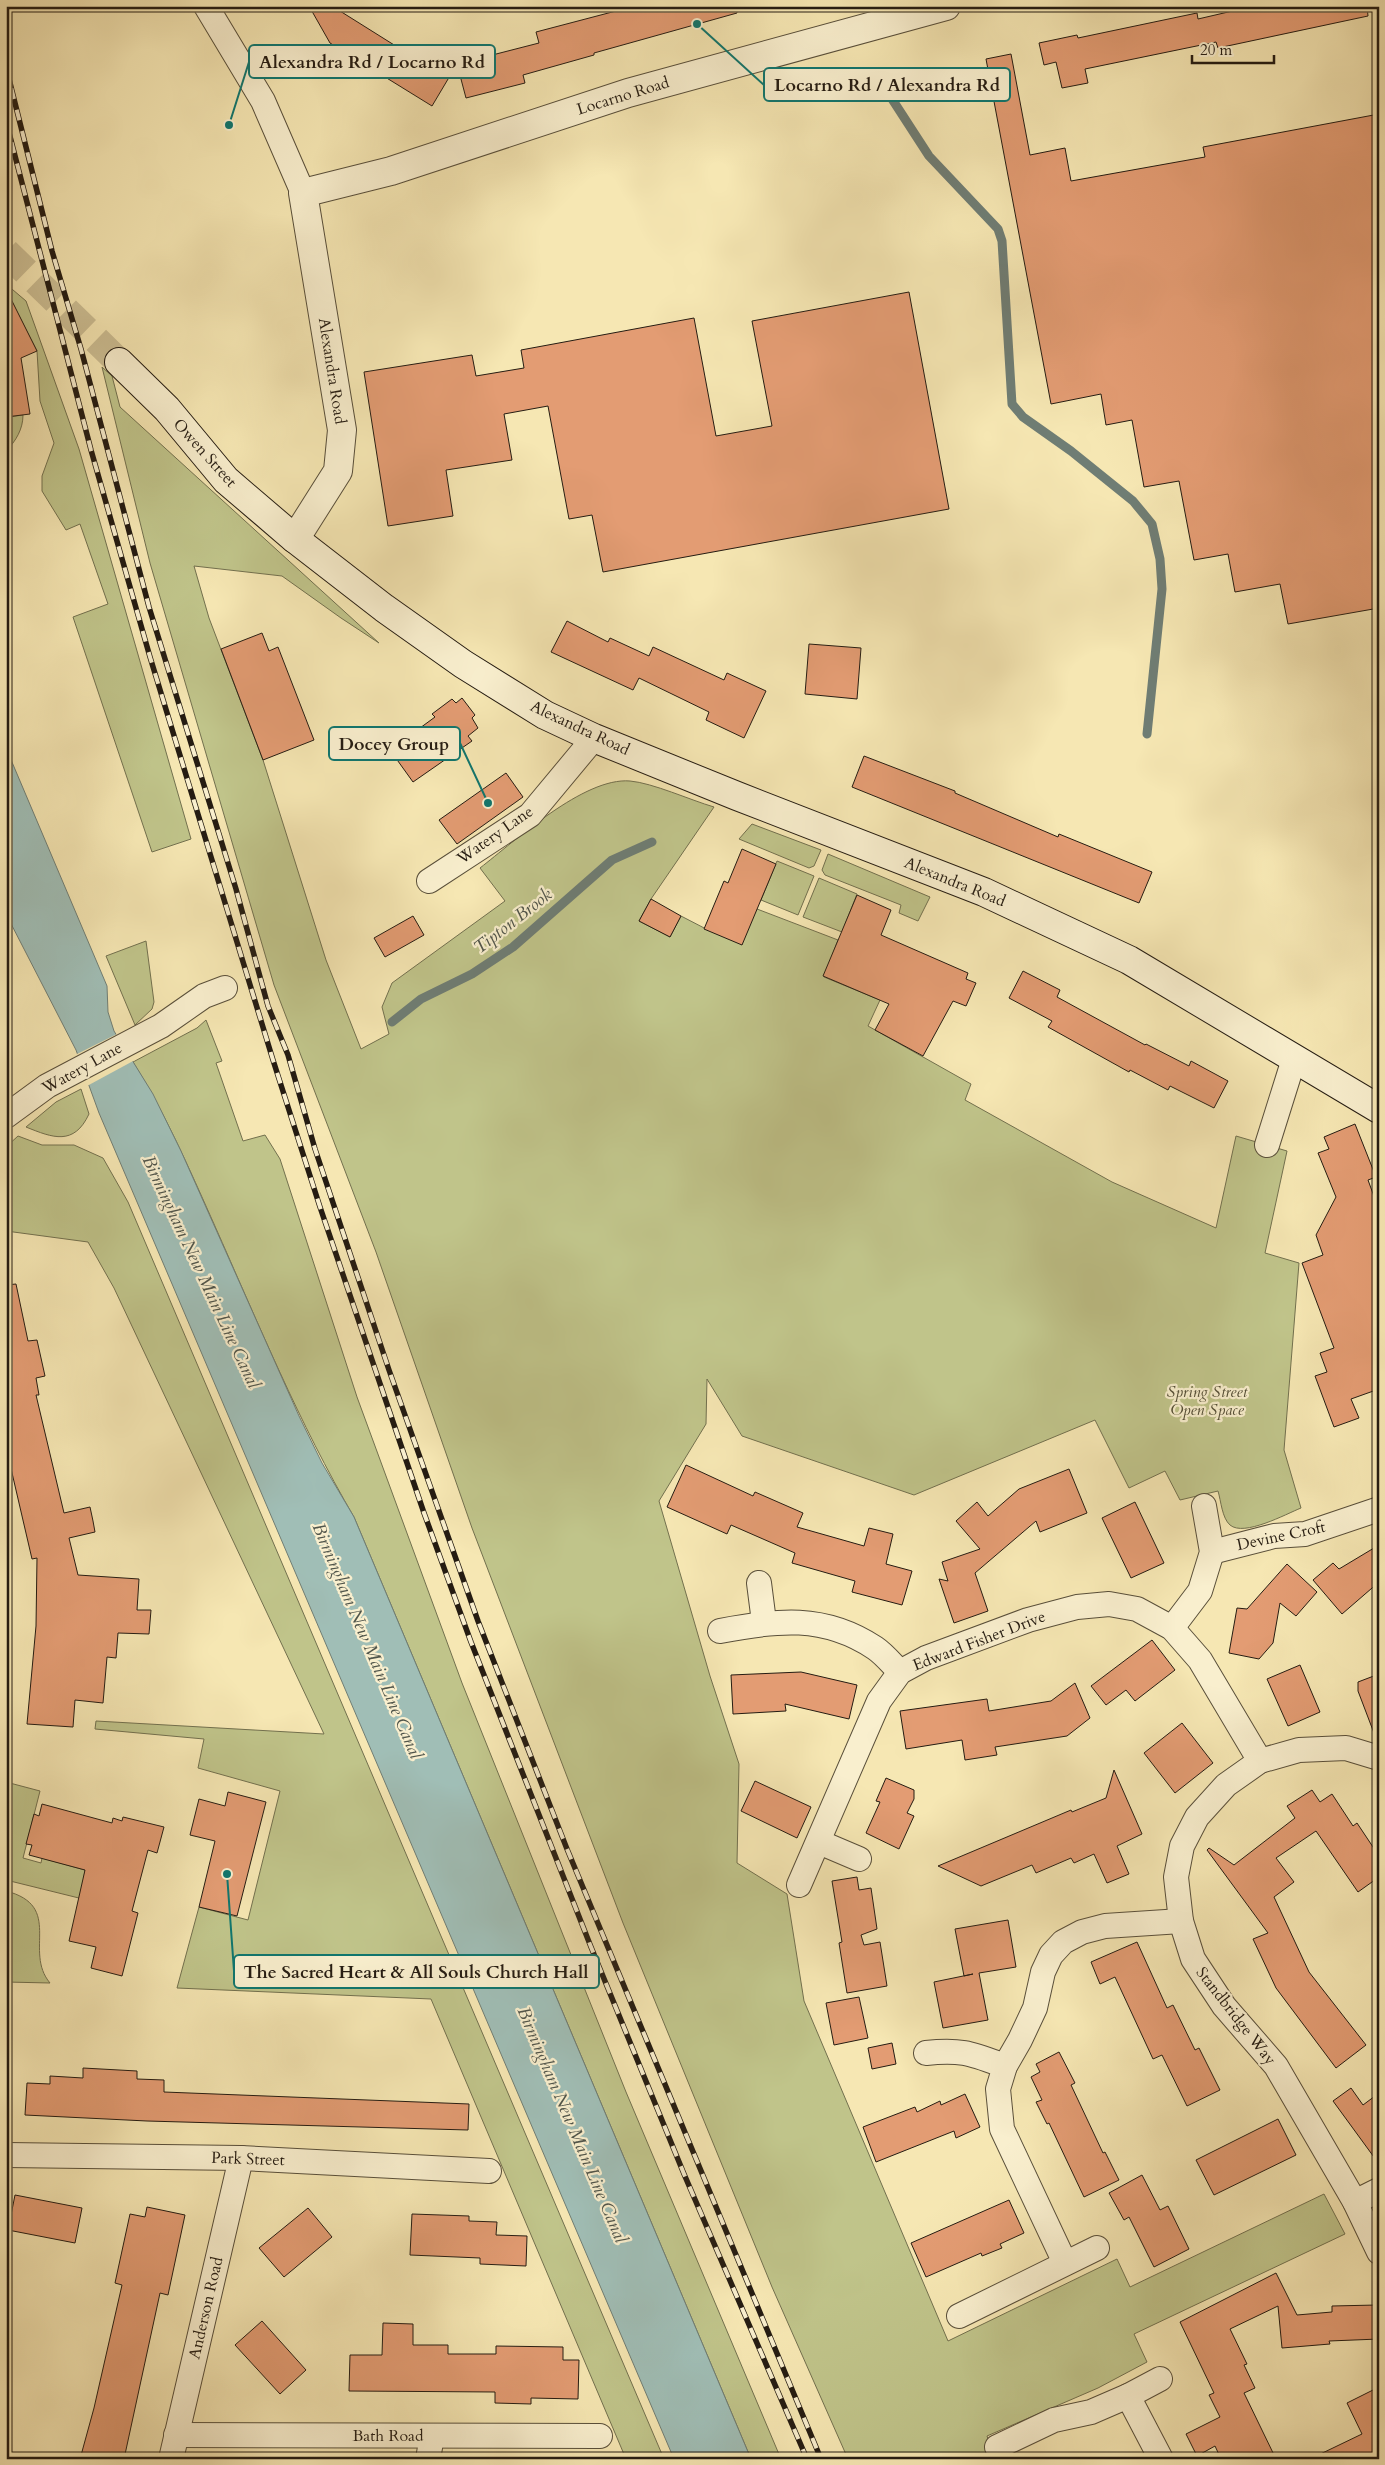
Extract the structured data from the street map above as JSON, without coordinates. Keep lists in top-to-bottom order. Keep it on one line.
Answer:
{"streets":{"main road":["Locarno Road","Alexandra Road","Owen Street"],"street":["Watery Lane","Devine Croft","Edward Fisher Drive","Standbridge Way","Park Street","Anderson Road","Bath Road"]},"crossings":[["Locarno Road","Alexandra Road"],["Alexandra Road","Owen Street"],["Alexandra Road","Watery Lane"],["Edward Fisher Drive","Standbridge Way"],["Park Street","Anderson Road"],["Anderson Road","Bath Road"]],"water":["Tipton Brook","Birmingham New Main Line Canal"],"parks":["Spring Street Open Space"],"places":["Locarno Rd / Alexandra Rd","Alexandra Rd / Locarno Rd","Docey Group","The Sacred Heart & All Souls Church Hall"],"scale_bar":"20 m"}
